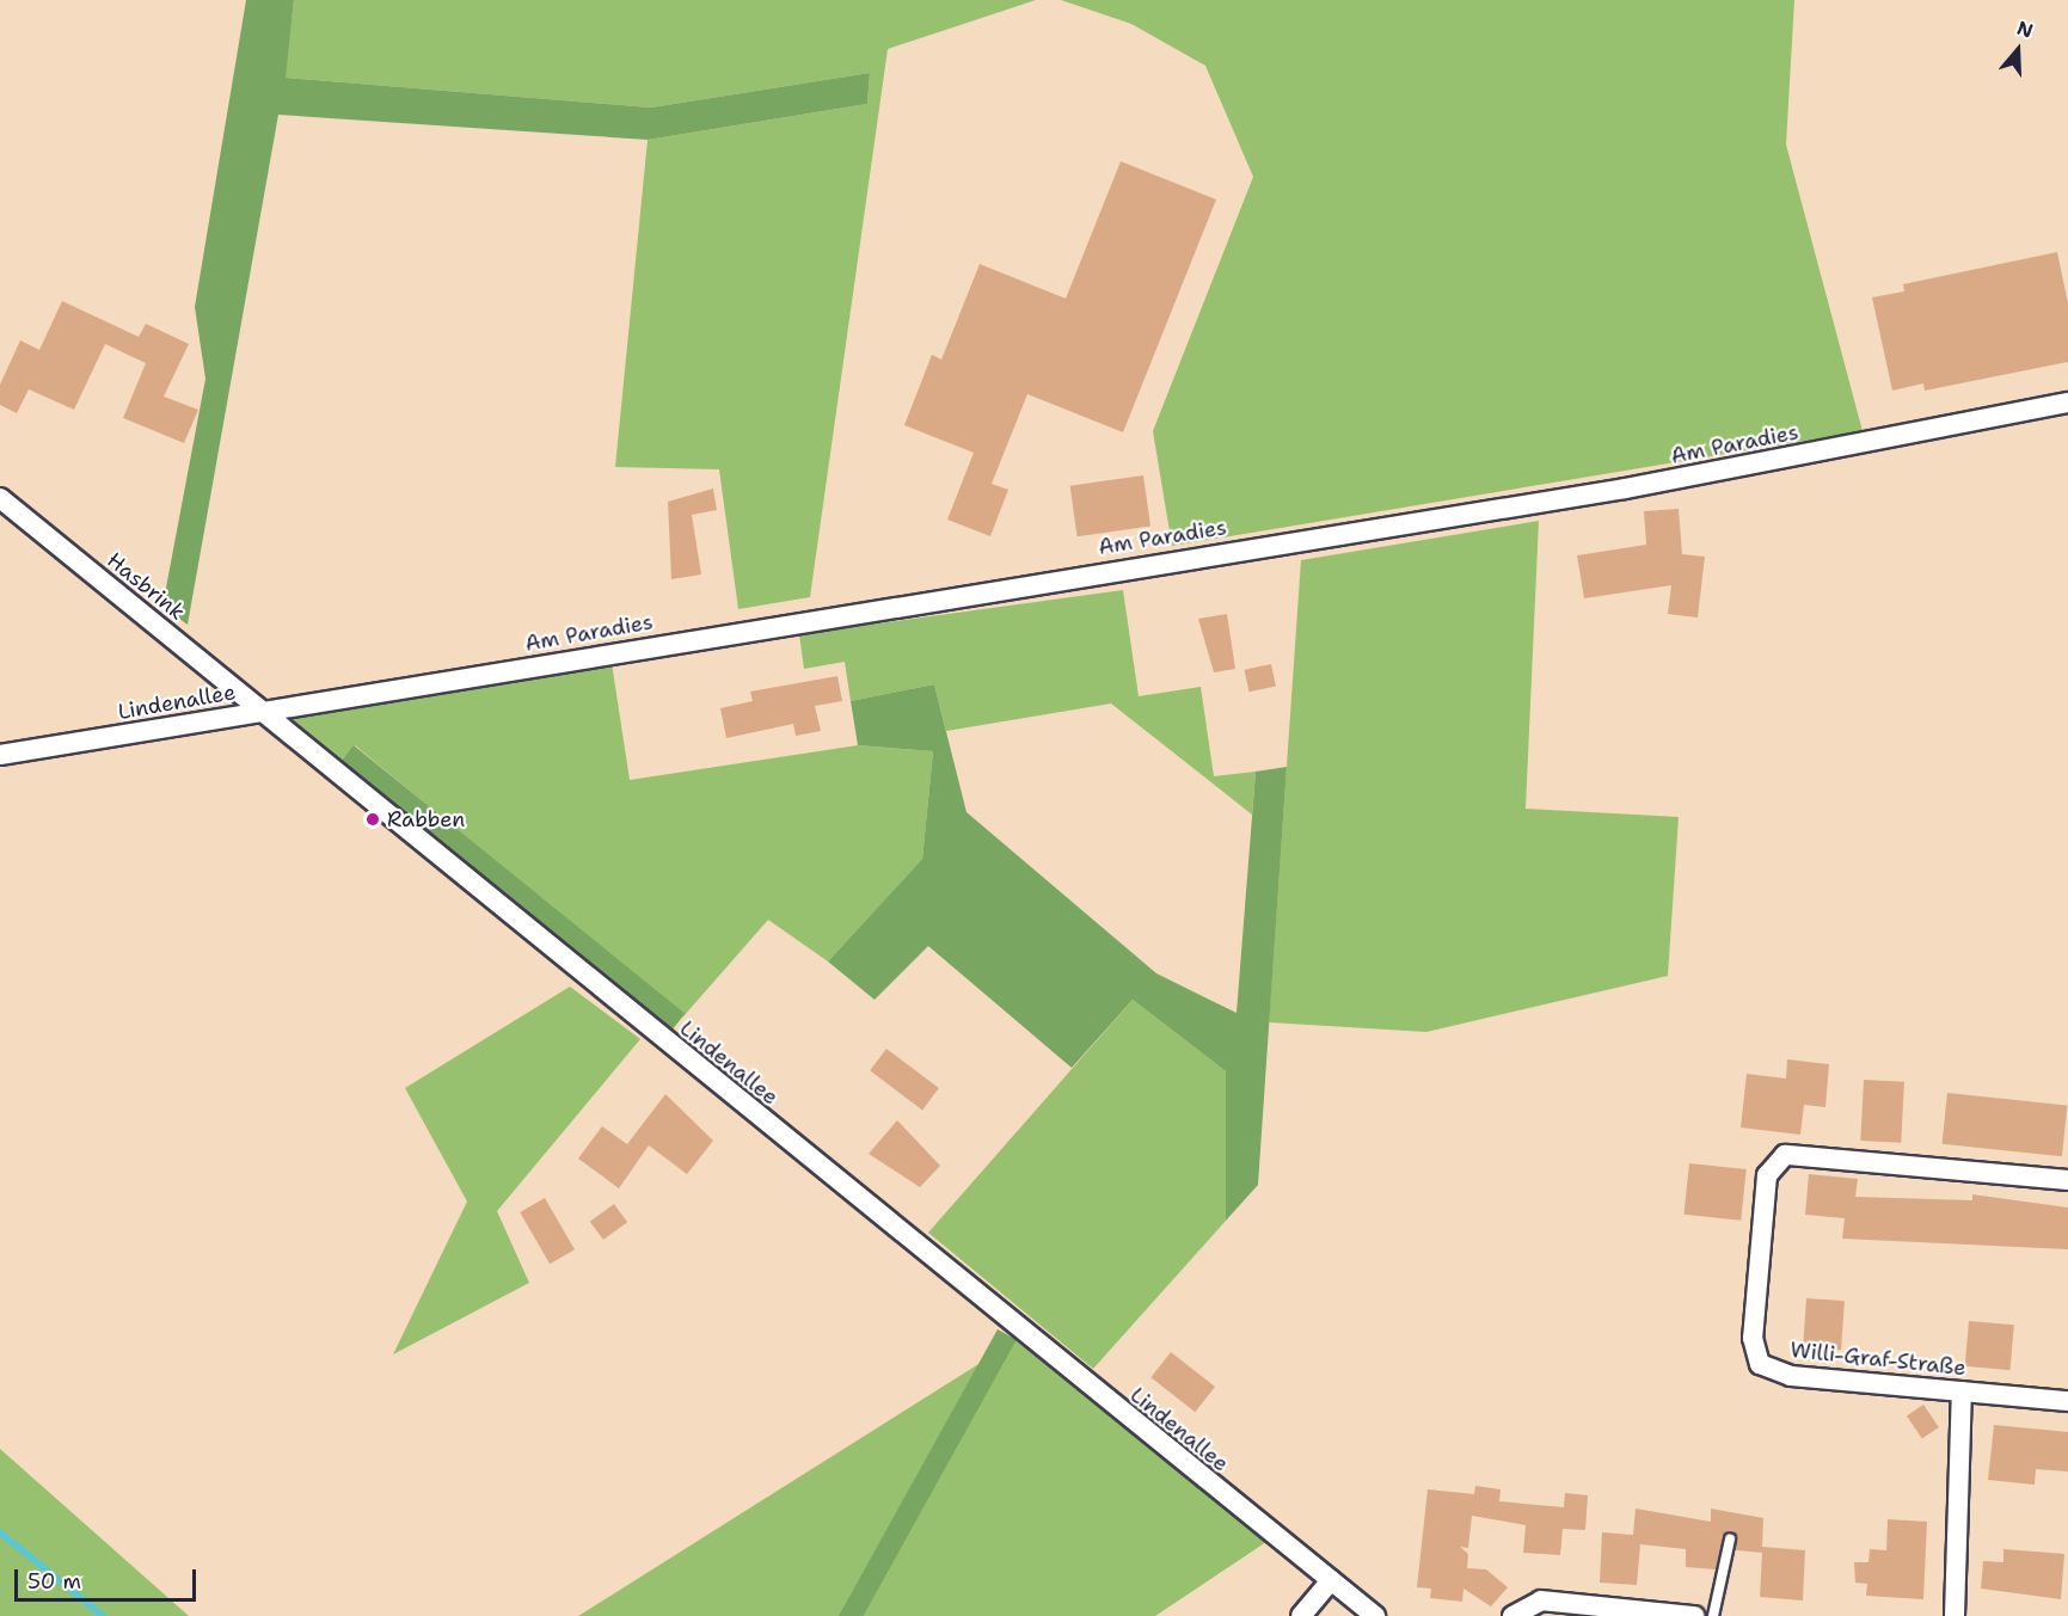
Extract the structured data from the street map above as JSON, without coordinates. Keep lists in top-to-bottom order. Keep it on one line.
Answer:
{"streets":{"street":["Am Paradies","Hasbrink","Lindenallee","Willi-Graf-Straße"]},"crossings":[["Am Paradies","Hasbrink"],["Am Paradies","Lindenallee"],["Hasbrink","Lindenallee"]],"places":["Rabben"],"scale_bar":"50 m","north":"top"}
